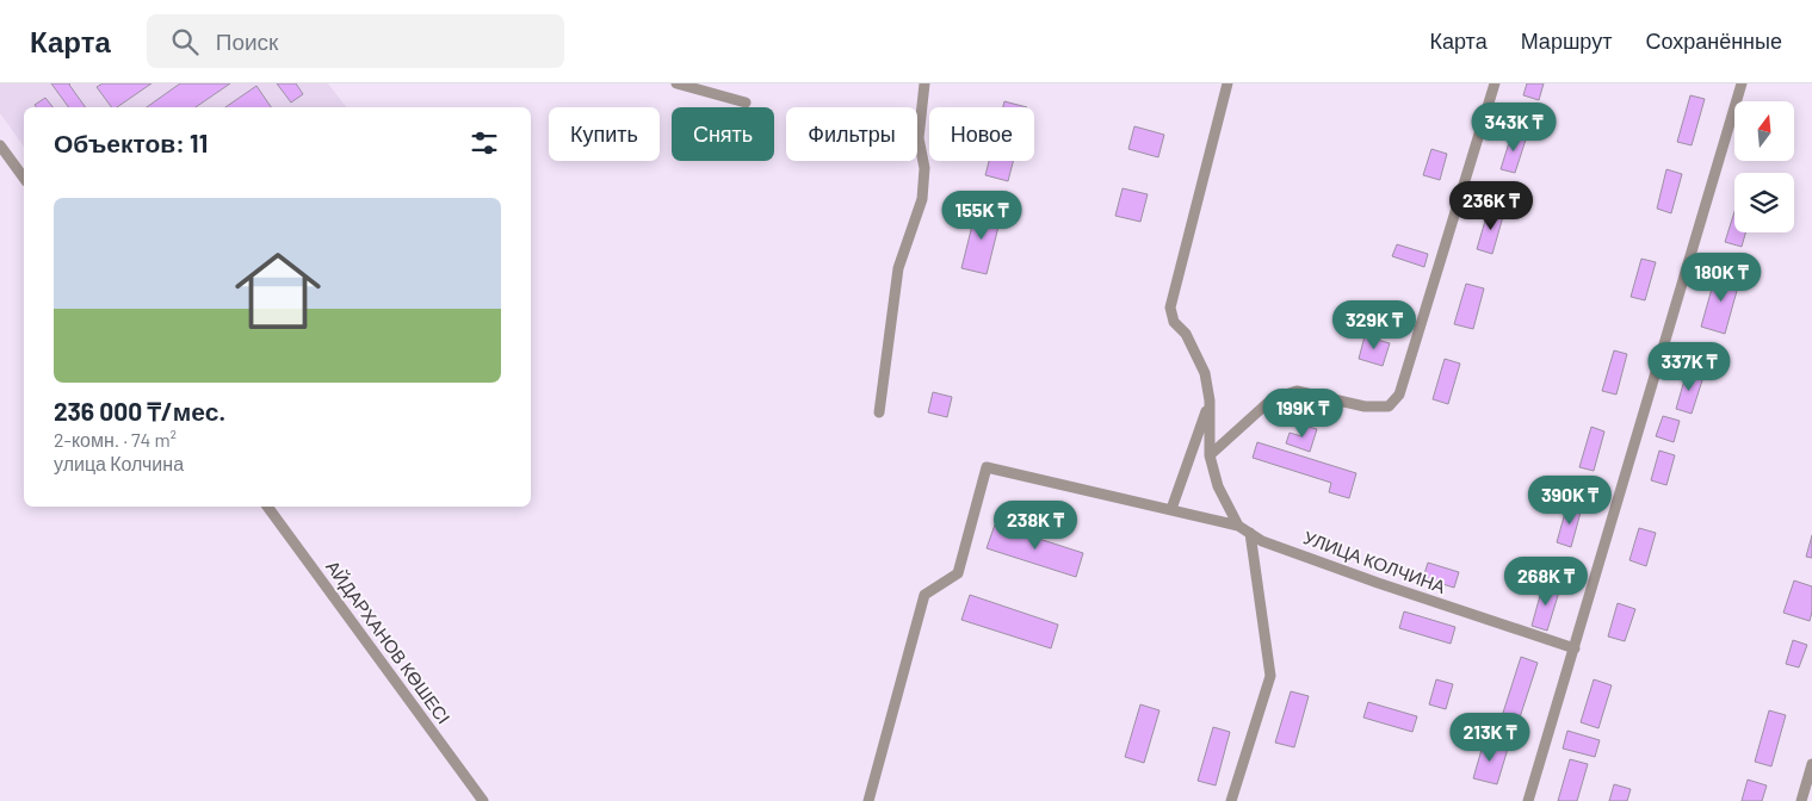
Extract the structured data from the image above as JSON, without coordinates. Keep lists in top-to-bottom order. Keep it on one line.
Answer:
{"streets":{"street":["УЛИЦА КОЛЧИНА","АЙДАРХАНОВ КӨШЕСІ"]},"north":"top","page":{"header":"Карта","search":"Поиск","nav":["Карта","Маршрут","Сохранённые"],"price":["343K ₸","236K ₸","155K ₸","180K ₸","329K ₸","337K ₸","199K ₸","390K ₸","238K ₸","268K ₸","213K ₸"],"chip":["Купить","Снять","Фильтры","Новое"],"heading":"Объектов: 11","list":[{"name":"236 000 ₸/мес.","note":"2-комн. · 74 m² · улица Колчина"}]}}
